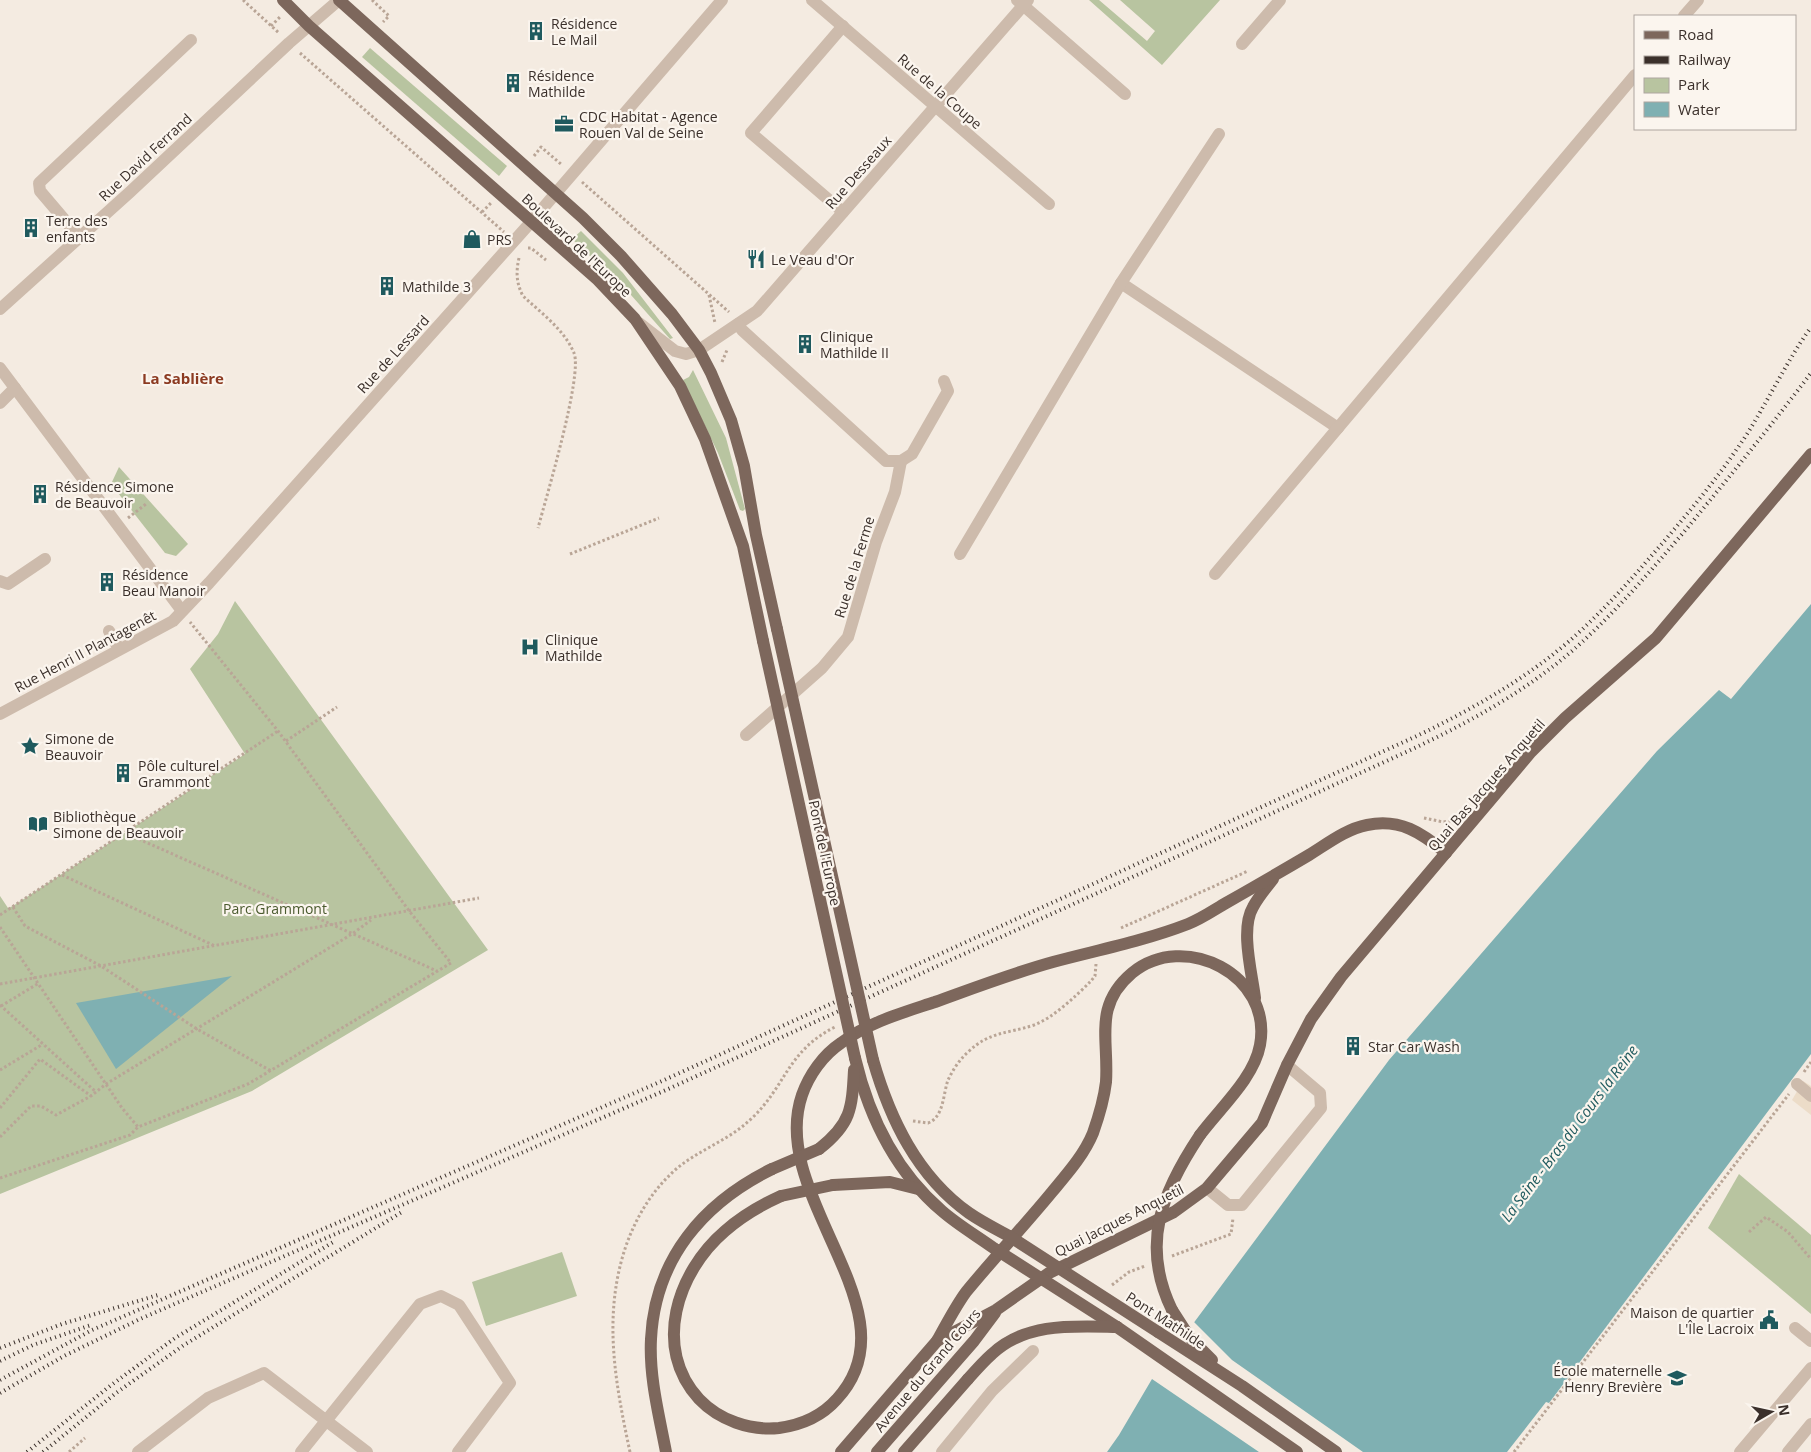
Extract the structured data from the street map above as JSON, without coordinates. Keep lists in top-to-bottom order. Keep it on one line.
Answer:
{"streets":{"main road":["Boulevard de l'Europe","Quai Bas Jacques Anquetil","Pont de l'Europe","Quai Jacques Anquetil","Pont Mathilde","Avenue du Grand Cours"],"street":["Rue de la Coupe","Rue David Ferrand","Rue Desseaux","Rue de Lessard","Rue de la Ferme","Rue Henri II Plantagenêt"]},"crossings":[["Rue de la Coupe","Rue Desseaux"],["Rue David Ferrand","Boulevard de l'Europe"],["Rue Desseaux","Boulevard de l'Europe"],["Boulevard de l'Europe","Rue de Lessard"],["Boulevard de l'Europe","Pont de l'Europe"],["Rue de Lessard","Rue Henri II Plantagenêt"],["Quai Bas Jacques Anquetil","Quai Jacques Anquetil"],["Pont de l'Europe","Pont Mathilde"],["Quai Jacques Anquetil","Avenue du Grand Cours"]],"districts":["La Sablière"],"water":["La Seine - Bras du Cours la Reine"],"parks":["Parc Grammont"],"places":{"building":["Résidence Le Mail","Résidence Mathilde","Terre des enfants","Mathilde 3","Clinique Mathilde II","Résidence Simone de Beauvoir","Résidence Beau Manoir","Pôle culturel Grammont","Star Car Wash"],"office":["CDC Habitat - Agence Rouen Val de Seine"],"shop":["PRS"],"restaurant":["Le Veau d'Or"],"hospital":["Clinique Mathilde"],"place":["Simone de Beauvoir"],"library":["Bibliothèque Simone de Beauvoir"],"public building":["Maison de quartier L'Île Lacroix"],"school or university":["École maternelle Henry Brevière"]},"legend":["Road","Railway","Park","Water"],"north":"right"}
